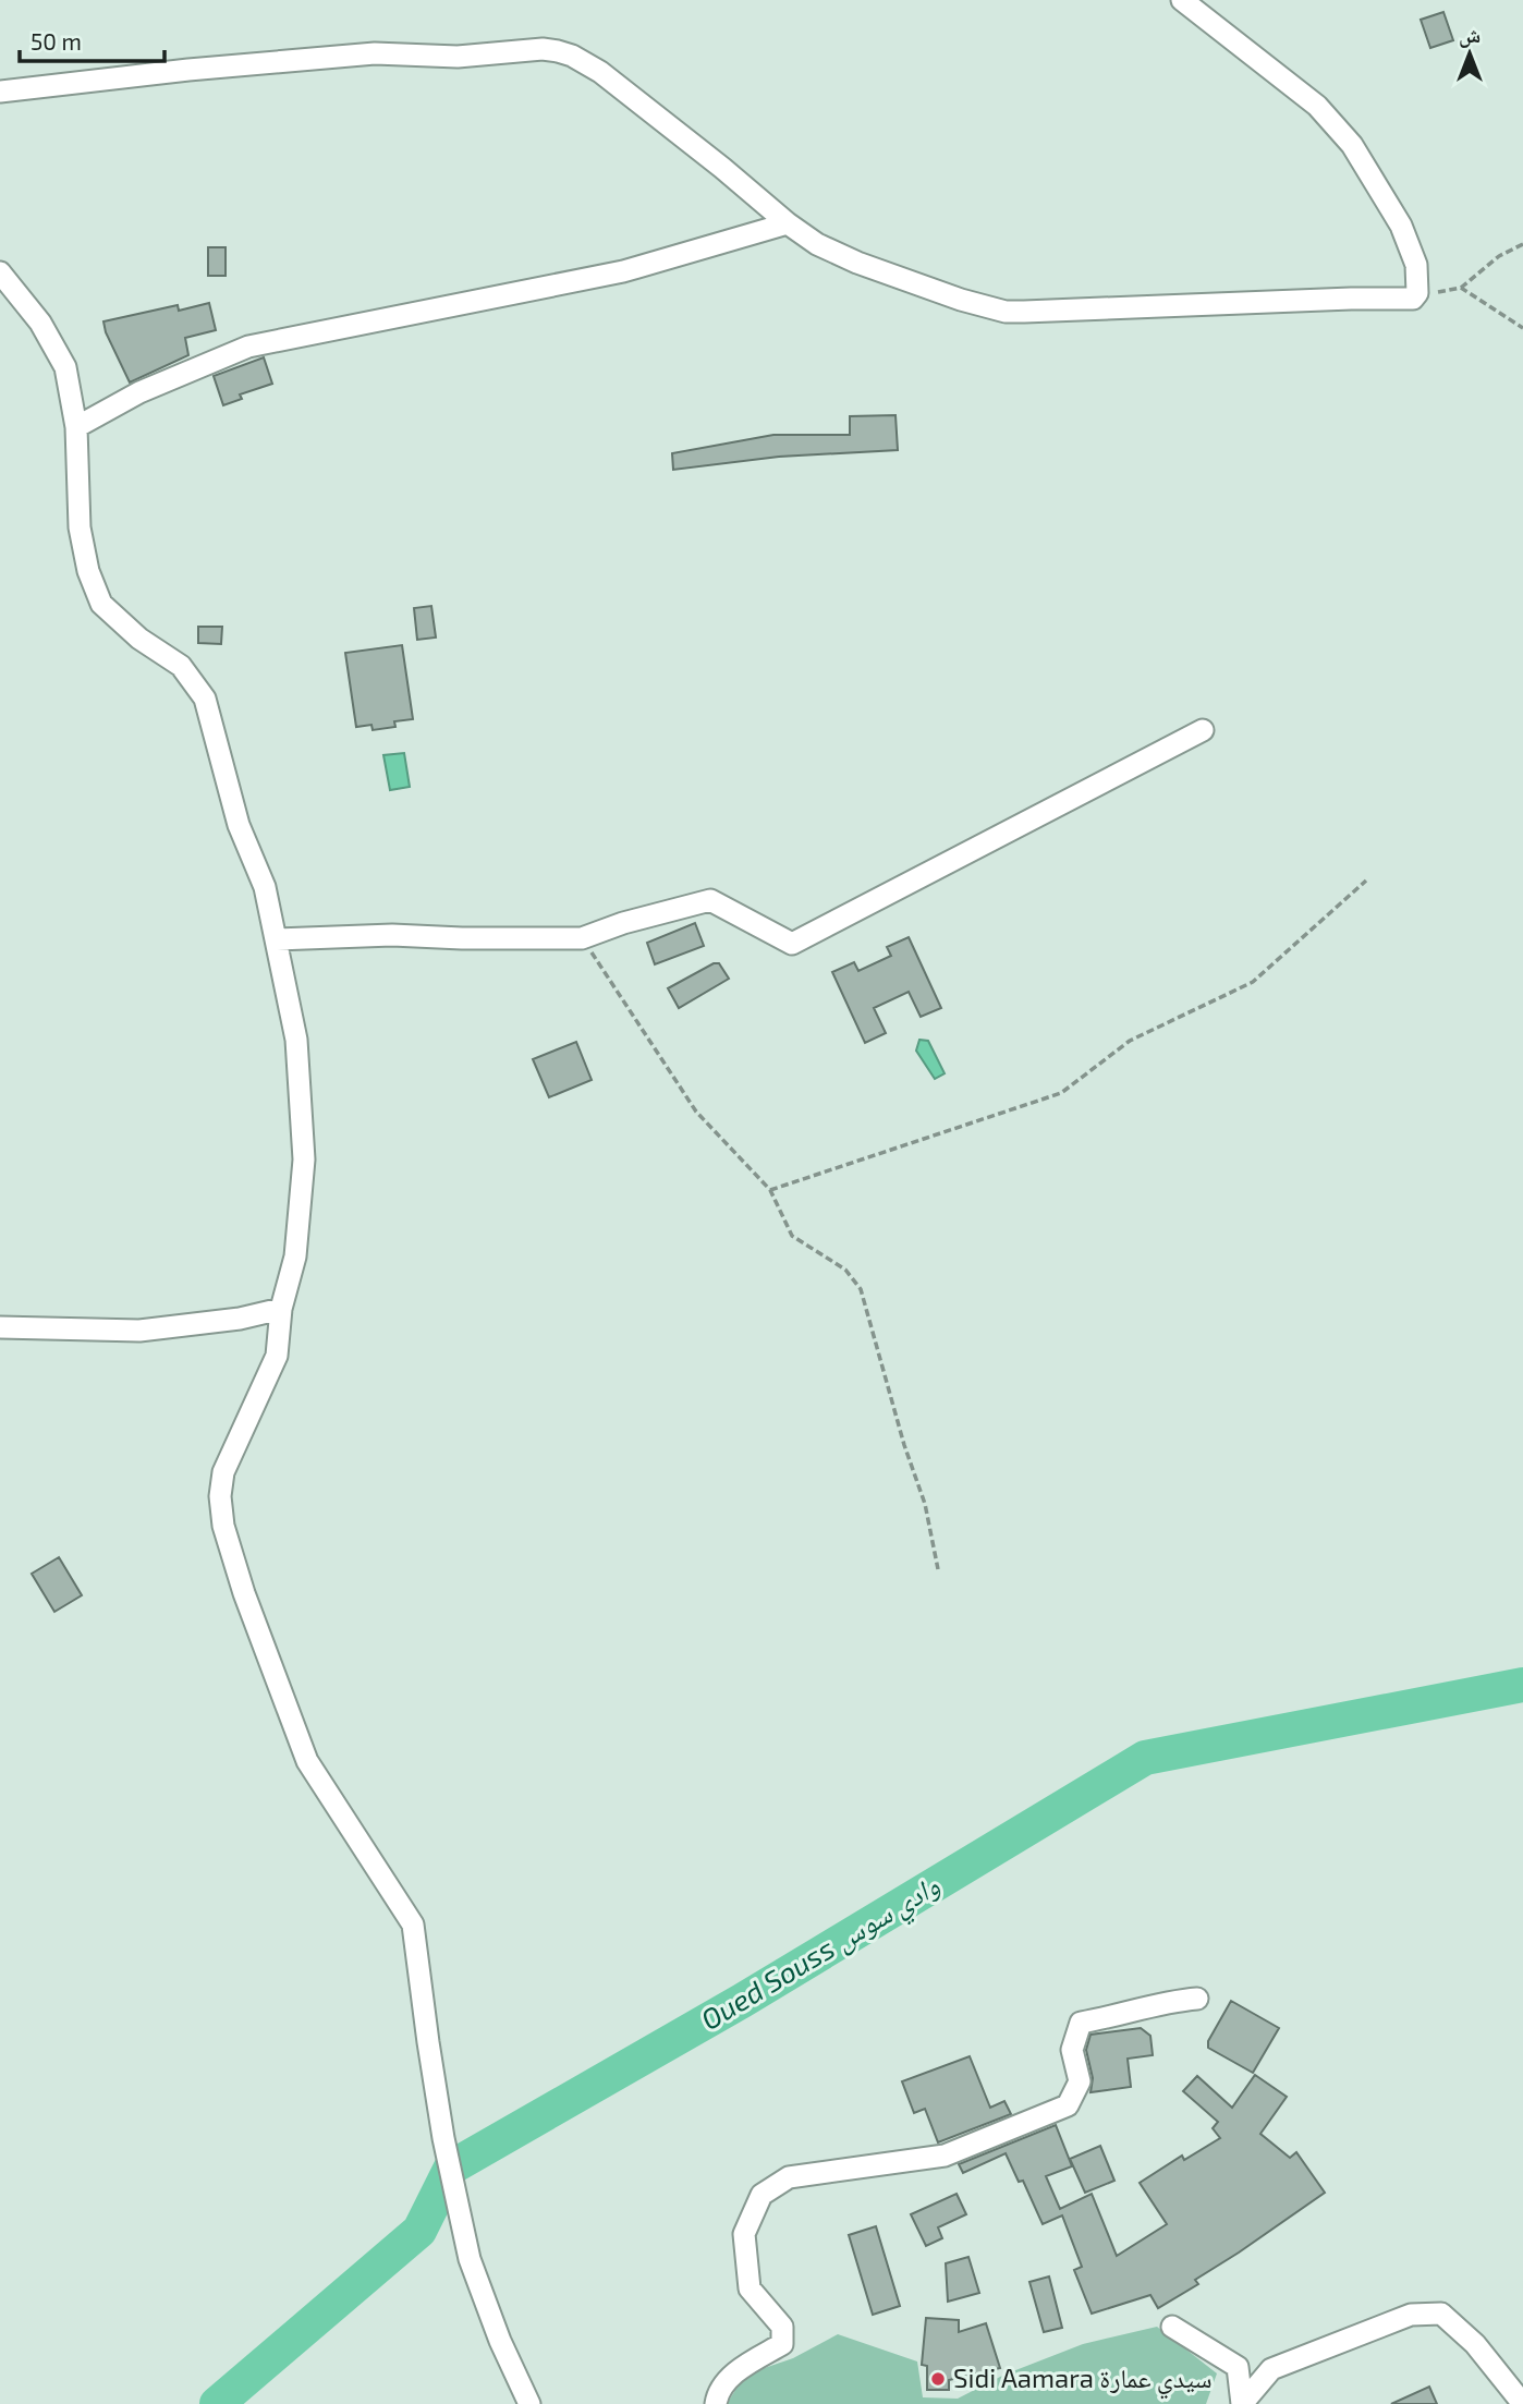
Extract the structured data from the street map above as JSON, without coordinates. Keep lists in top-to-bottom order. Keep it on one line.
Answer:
{"water":["Oued Souss وادي سوس"],"places":["Sidi Aamara سيدي عمارة"],"scale_bar":"50 m","north":"top"}
